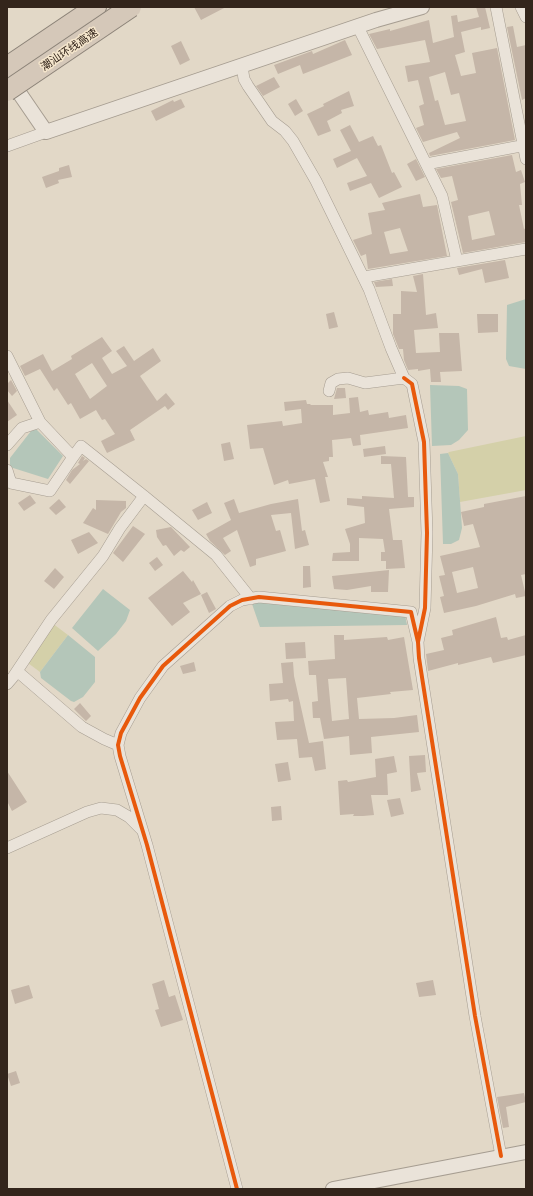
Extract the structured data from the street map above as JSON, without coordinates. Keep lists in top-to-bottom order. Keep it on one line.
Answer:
{"streets":{"highway":["潮汕环线高速"]}}
